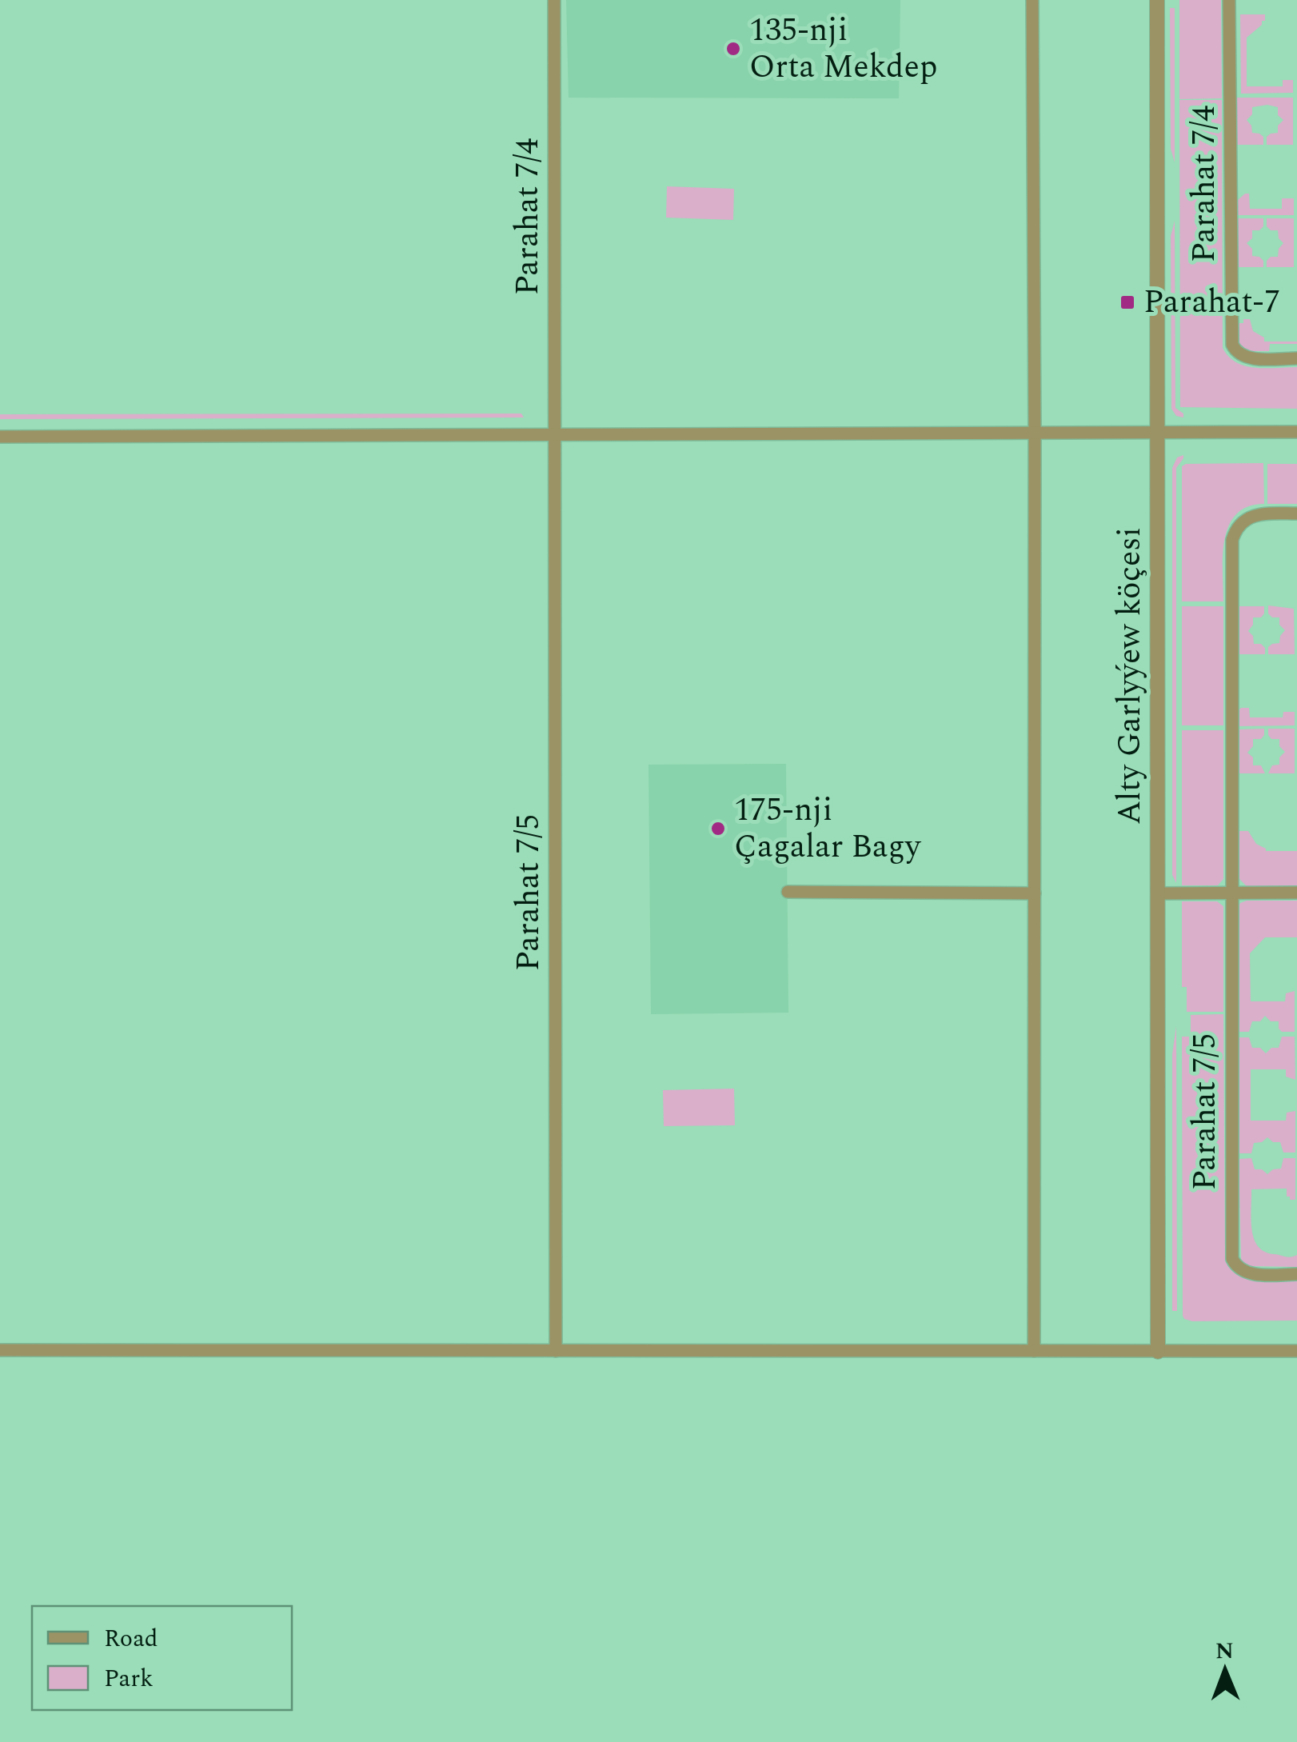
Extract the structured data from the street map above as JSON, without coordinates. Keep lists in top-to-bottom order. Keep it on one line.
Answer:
{"streets":{"street":["Parahat 7/4","Alty Garlyýew köçesi","Parahat 7/5"]},"crossings":[["Parahat 7/4","Parahat 7/5"]],"places":{"other":["135-nji Orta Mekdep","175-nji Çagalar Bagy"],"transit":["Parahat-7"]},"legend":["Road","Park"],"north":"top"}
